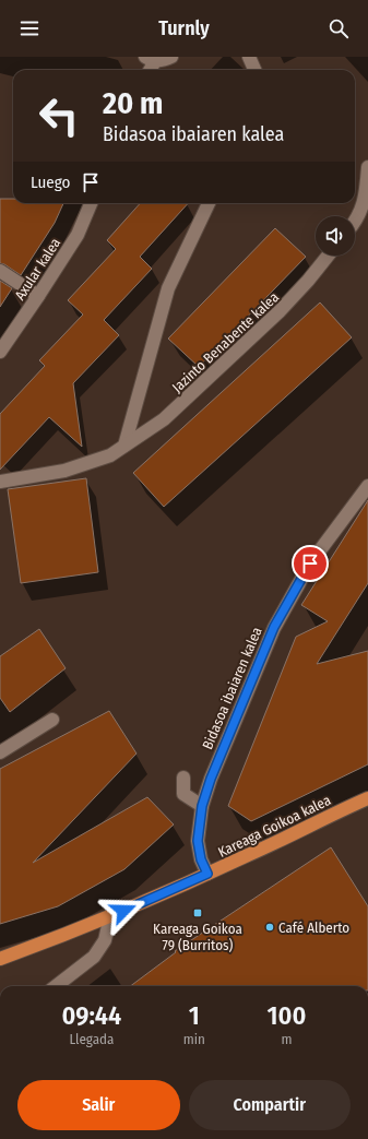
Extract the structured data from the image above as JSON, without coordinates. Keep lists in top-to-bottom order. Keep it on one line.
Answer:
{"streets":{"main road":["Kareaga Goikoa kalea"],"street":["Axular kalea","Jazinto Benabente kalea","Bidasoa ibaiaren kalea"]},"crossings":[["Bidasoa ibaiaren kalea","Kareaga Goikoa kalea"]],"places":{"transit":["Kareaga Goikoa 79 (Burritos)"],"other":["Café Alberto"]},"page":{"header":"Turnly","turn":["20 m","Bidasoa ibaiaren kalea"],"then":"Luego","eta":["09:44","Llegada","1","min","100","m"],"buttons":["Salir","Compartir"]}}
